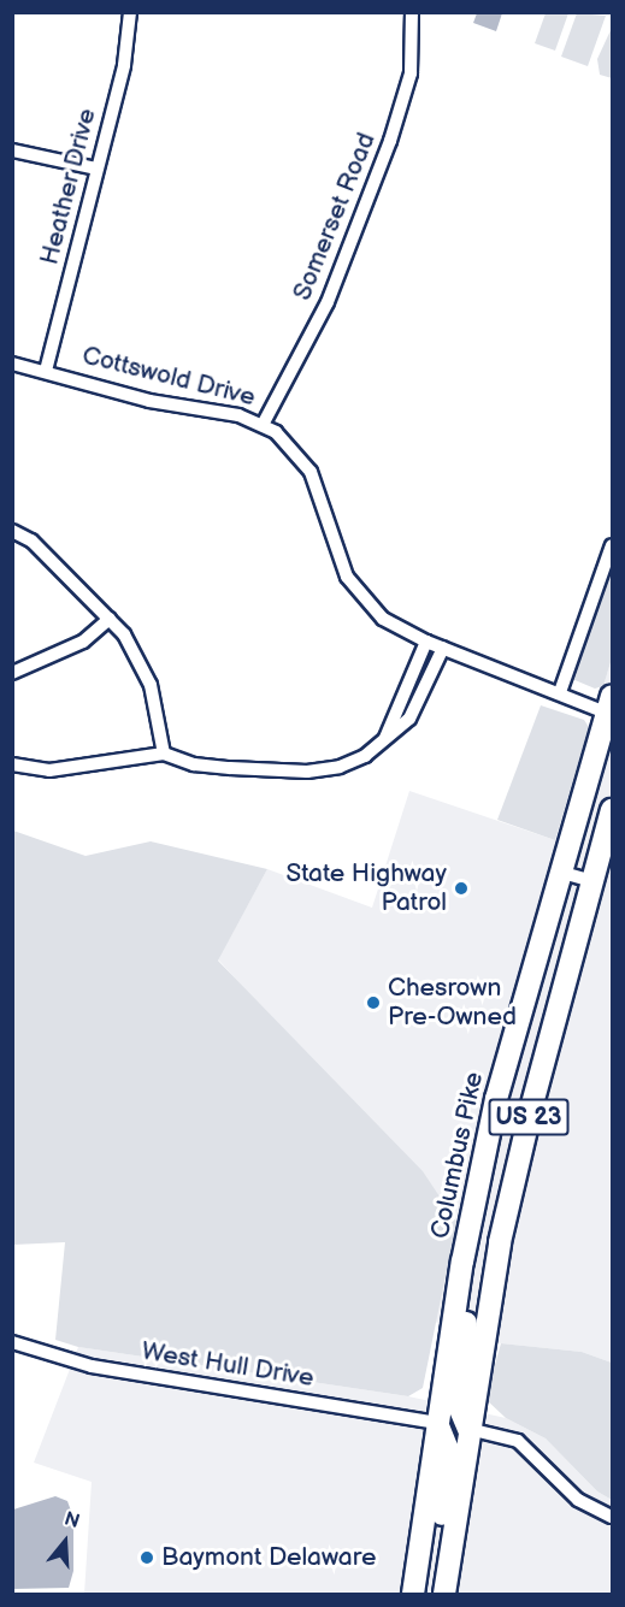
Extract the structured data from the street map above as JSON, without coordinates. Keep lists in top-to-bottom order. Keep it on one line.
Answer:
{"streets":{"highway":["US 23","Columbus Pike"],"street":["Heather Drive","Somerset Road","Cottswold Drive","West Hull Drive"]},"crossings":[["Heather Drive","Cottswold Drive"],["Somerset Road","Cottswold Drive"],["Cottswold Drive","Columbus Pike"],["Columbus Pike","West Hull Drive"]],"places":["State Highway Patrol","Chesrown Pre-Owned","Baymont Delaware"],"north":"top"}
